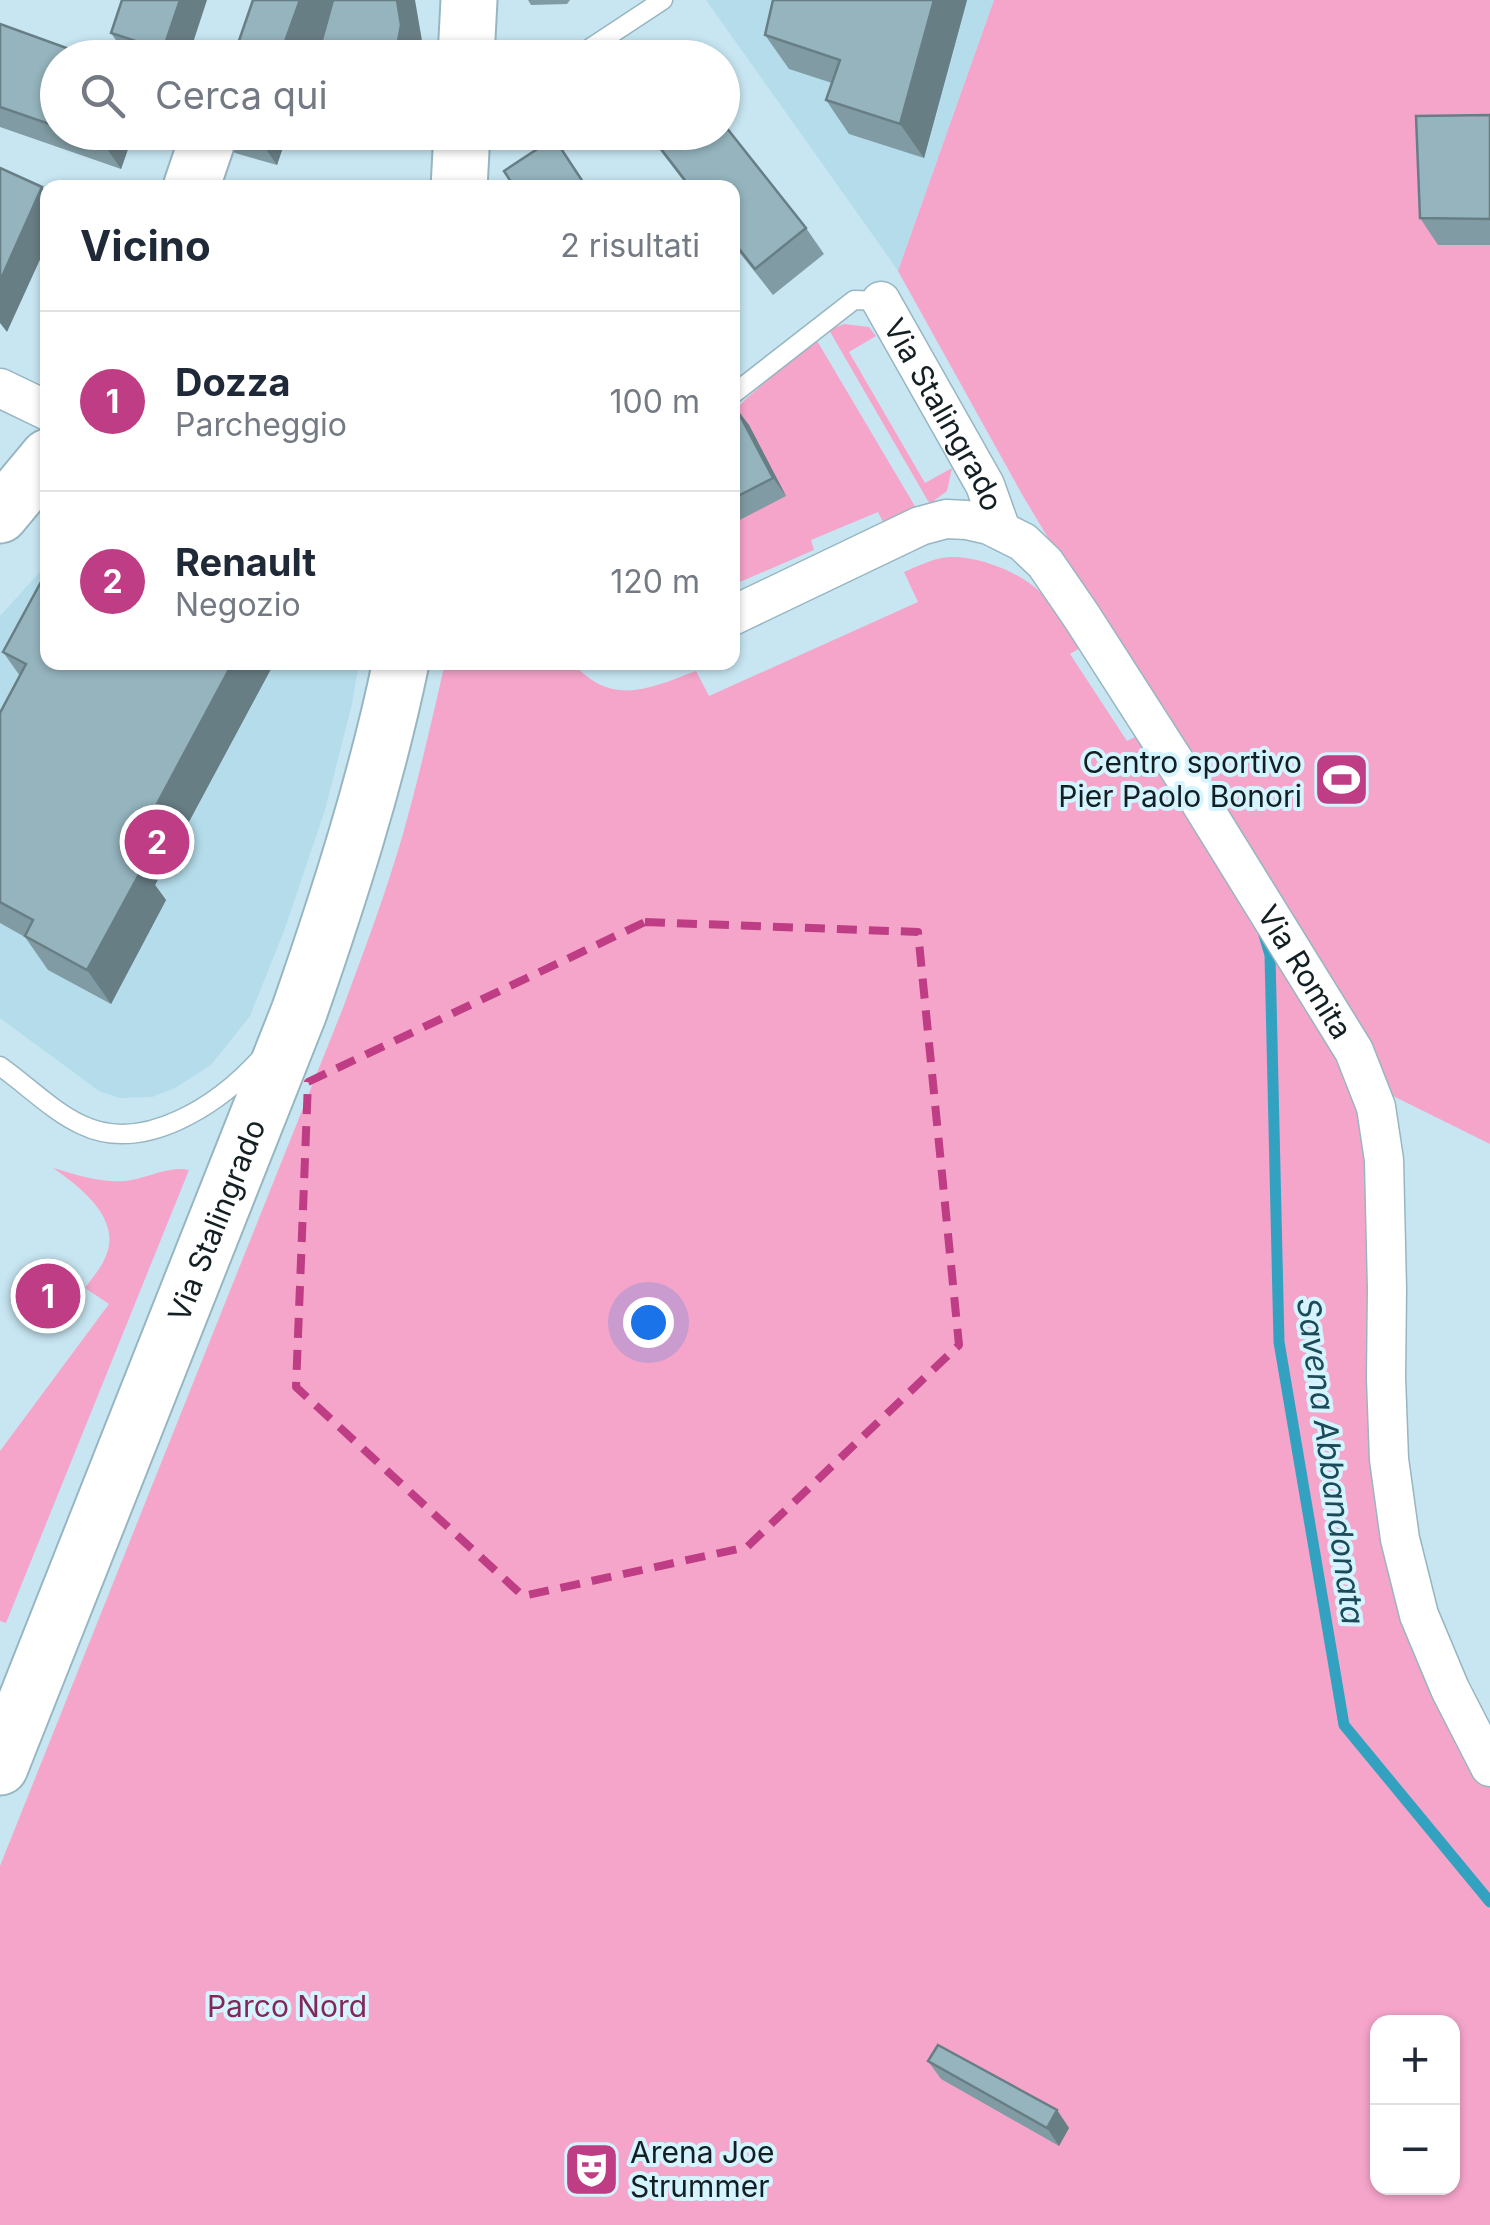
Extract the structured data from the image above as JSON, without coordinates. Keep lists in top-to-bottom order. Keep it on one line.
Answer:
{"streets":{"main road":["Via Stalingrado"],"street":["Via Romita"]},"crossings":[["Via Stalingrado","Via Romita"]],"water":["Savena Abbandonata"],"parks":["Parco Nord"],"places":{"sports":["Centro sportivo Pier Paolo Bonori"],"theatre":["Arena Joe Strummer"]},"page":{"search":"Cerca qui","heading":["Vicino","2 risultati"],"list":[{"mark":"1","name":"Dozza","note":"Parcheggio","value":"100 m"},{"mark":"2","name":"Renault","note":"Negozio","value":"120 m"}],"pins":["2","1"],"map_buttons":["+","−"]}}
